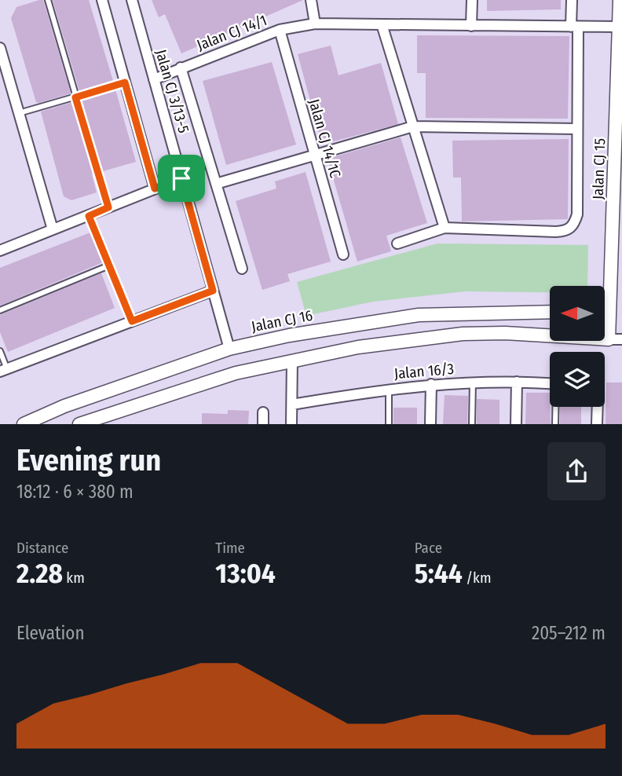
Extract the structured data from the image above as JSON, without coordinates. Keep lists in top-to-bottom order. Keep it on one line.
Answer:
{"streets":{"street":["Jalan CJ 14/1","Jalan CJ 3/13-5","Jalan CJ 14/1C","Jalan CJ 15","Jalan CJ 16","Jalan 16/3"]},"crossings":[["Jalan CJ 14/1","Jalan CJ 3/13-5"],["Jalan CJ 14/1","Jalan CJ 14/1C"],["Jalan CJ 14/1","Jalan CJ 15"],["Jalan CJ 3/13-5","Jalan CJ 16"]],"north":"left","page":{"heading":["Evening run","18:12 · 6 × 380 m"],"stats":[["Distance","2.28 km"],["Time","13:04"],["Pace","5:44 /km"]],"chart":["Elevation","205–212 m"]}}
